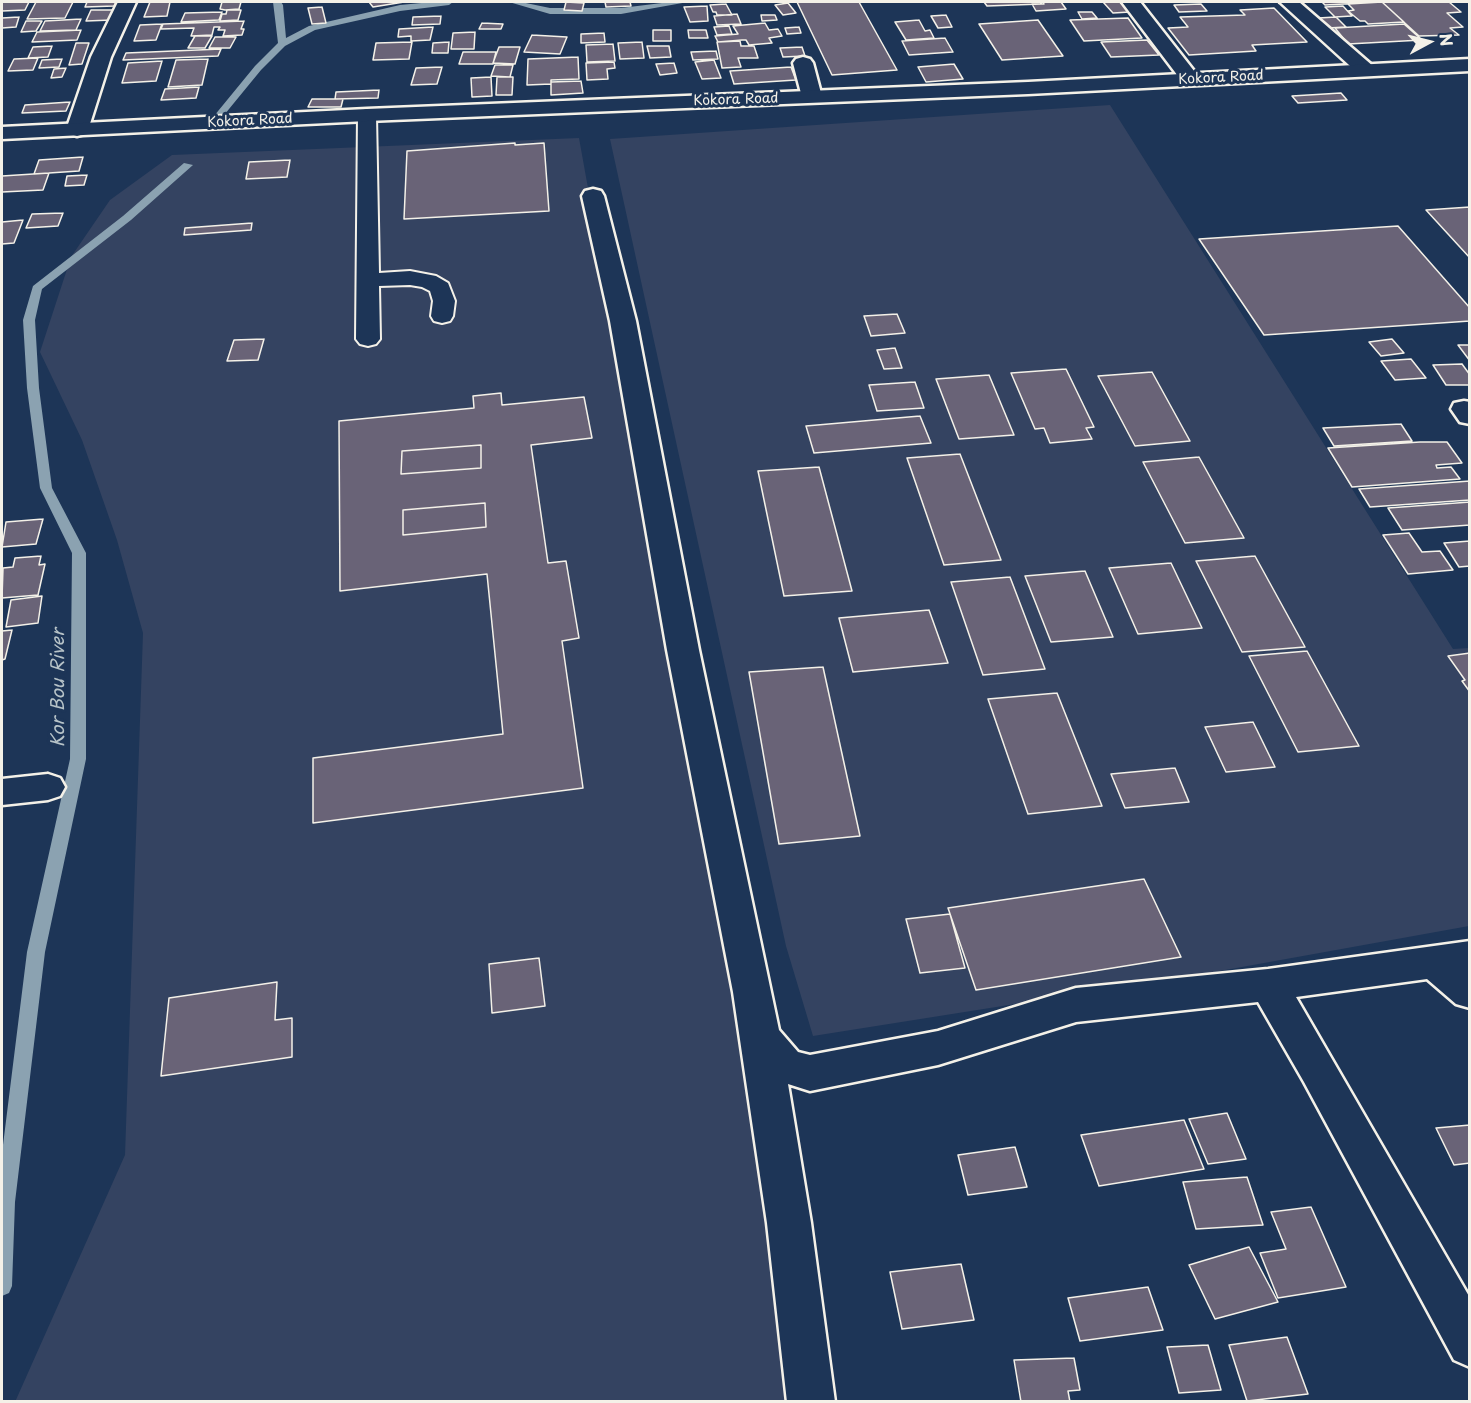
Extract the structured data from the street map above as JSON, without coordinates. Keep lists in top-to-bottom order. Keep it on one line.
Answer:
{"streets":{"street":["Kokora Road"]},"water":["Kor Bou River"],"north":"right"}
